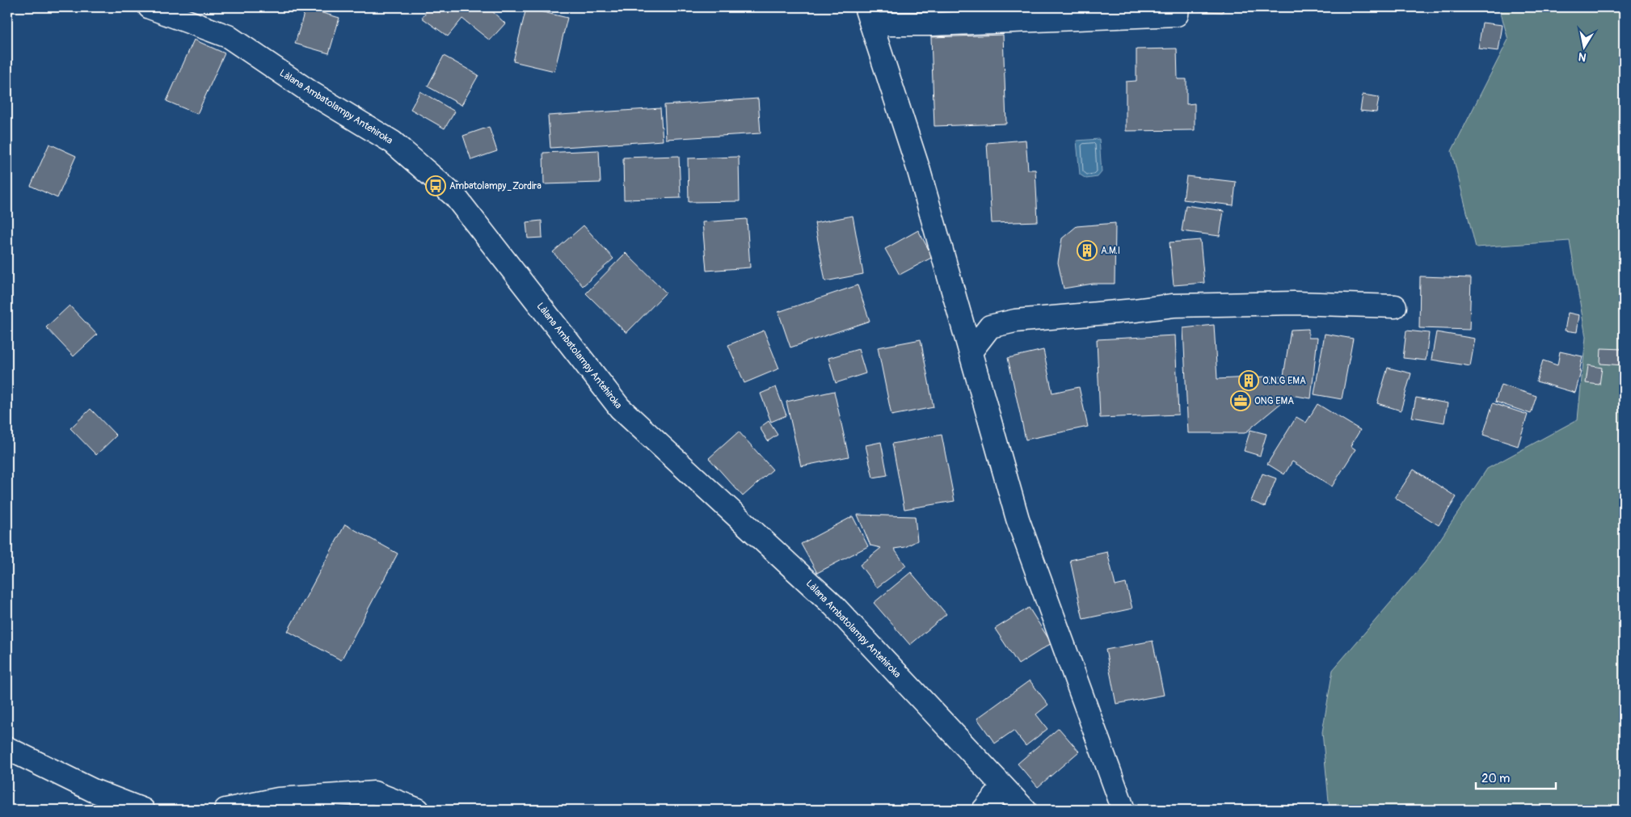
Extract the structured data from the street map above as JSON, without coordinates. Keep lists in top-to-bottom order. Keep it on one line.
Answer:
{"streets":{"street":["Làlana Ambatolampy Antehiroka"]},"places":{"bus stop":["Ambatolampy_Zordira"],"building":["A.M.I","O.N.G EMA"],"office":["ONG EMA"]},"scale_bar":"20 m","north":"bottom"}
